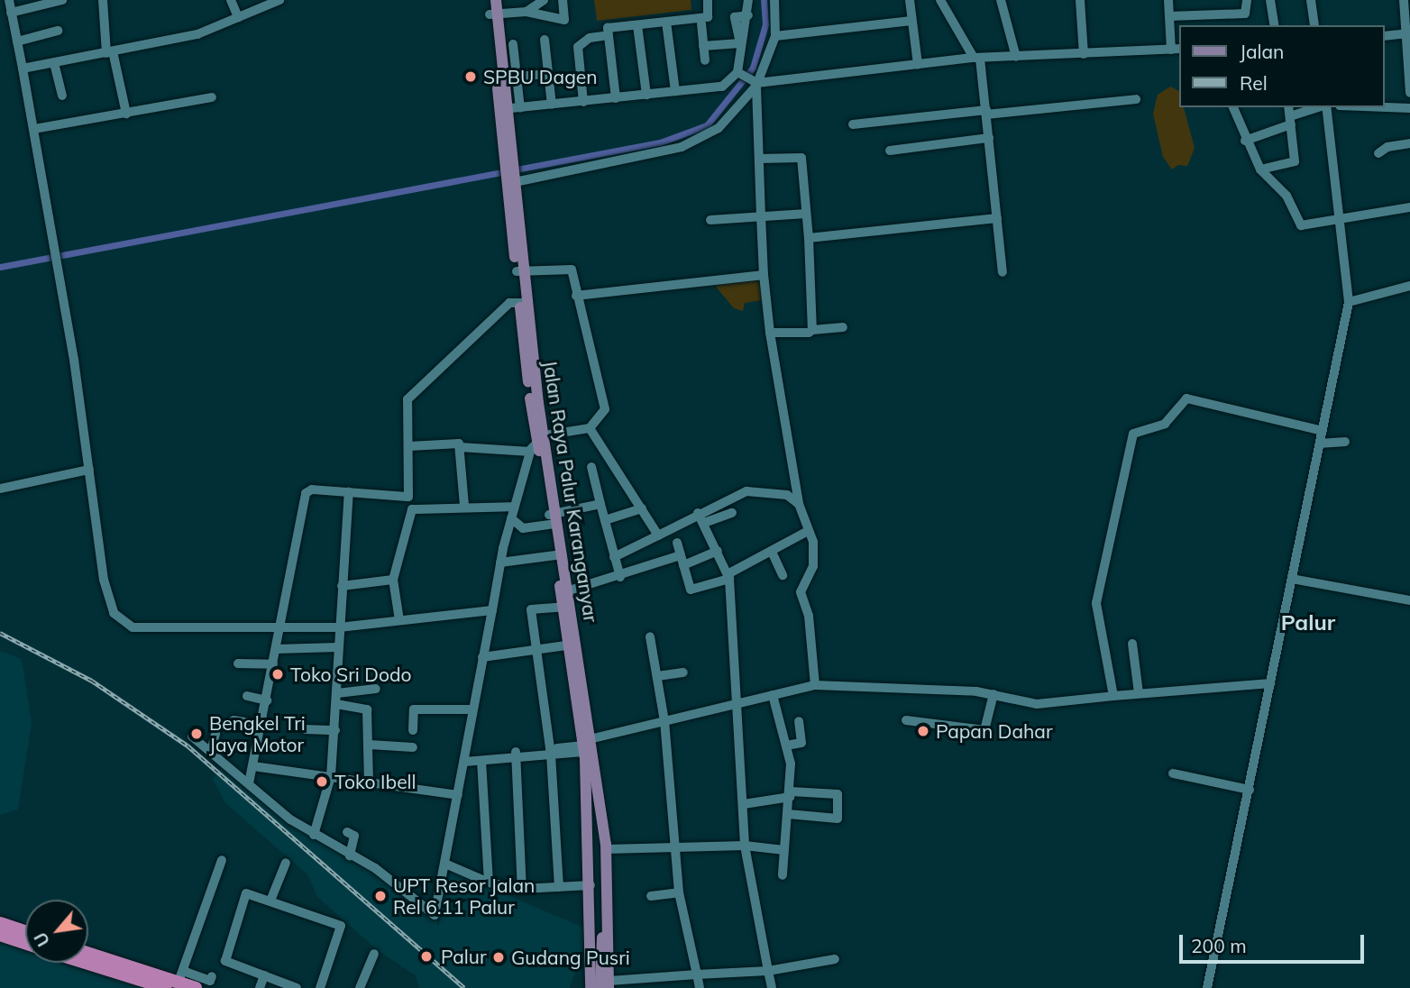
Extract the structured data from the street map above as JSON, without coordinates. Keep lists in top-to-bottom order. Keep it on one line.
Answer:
{"streets":{"main road":["Jalan Raya Palur Karanganyar"]},"districts":["Palur"],"places":["SPBU Dagen","Toko Sri Dodo","Papan Dahar","Bengkel Tri Jaya Motor","Toko Ibell","UPT Resor Jalan Rel 6.11 Palur","Palur","Gudang Pusri"],"legend":["Jalan","Rel"],"scale_bar":"200 m","north":"bottom left"}
